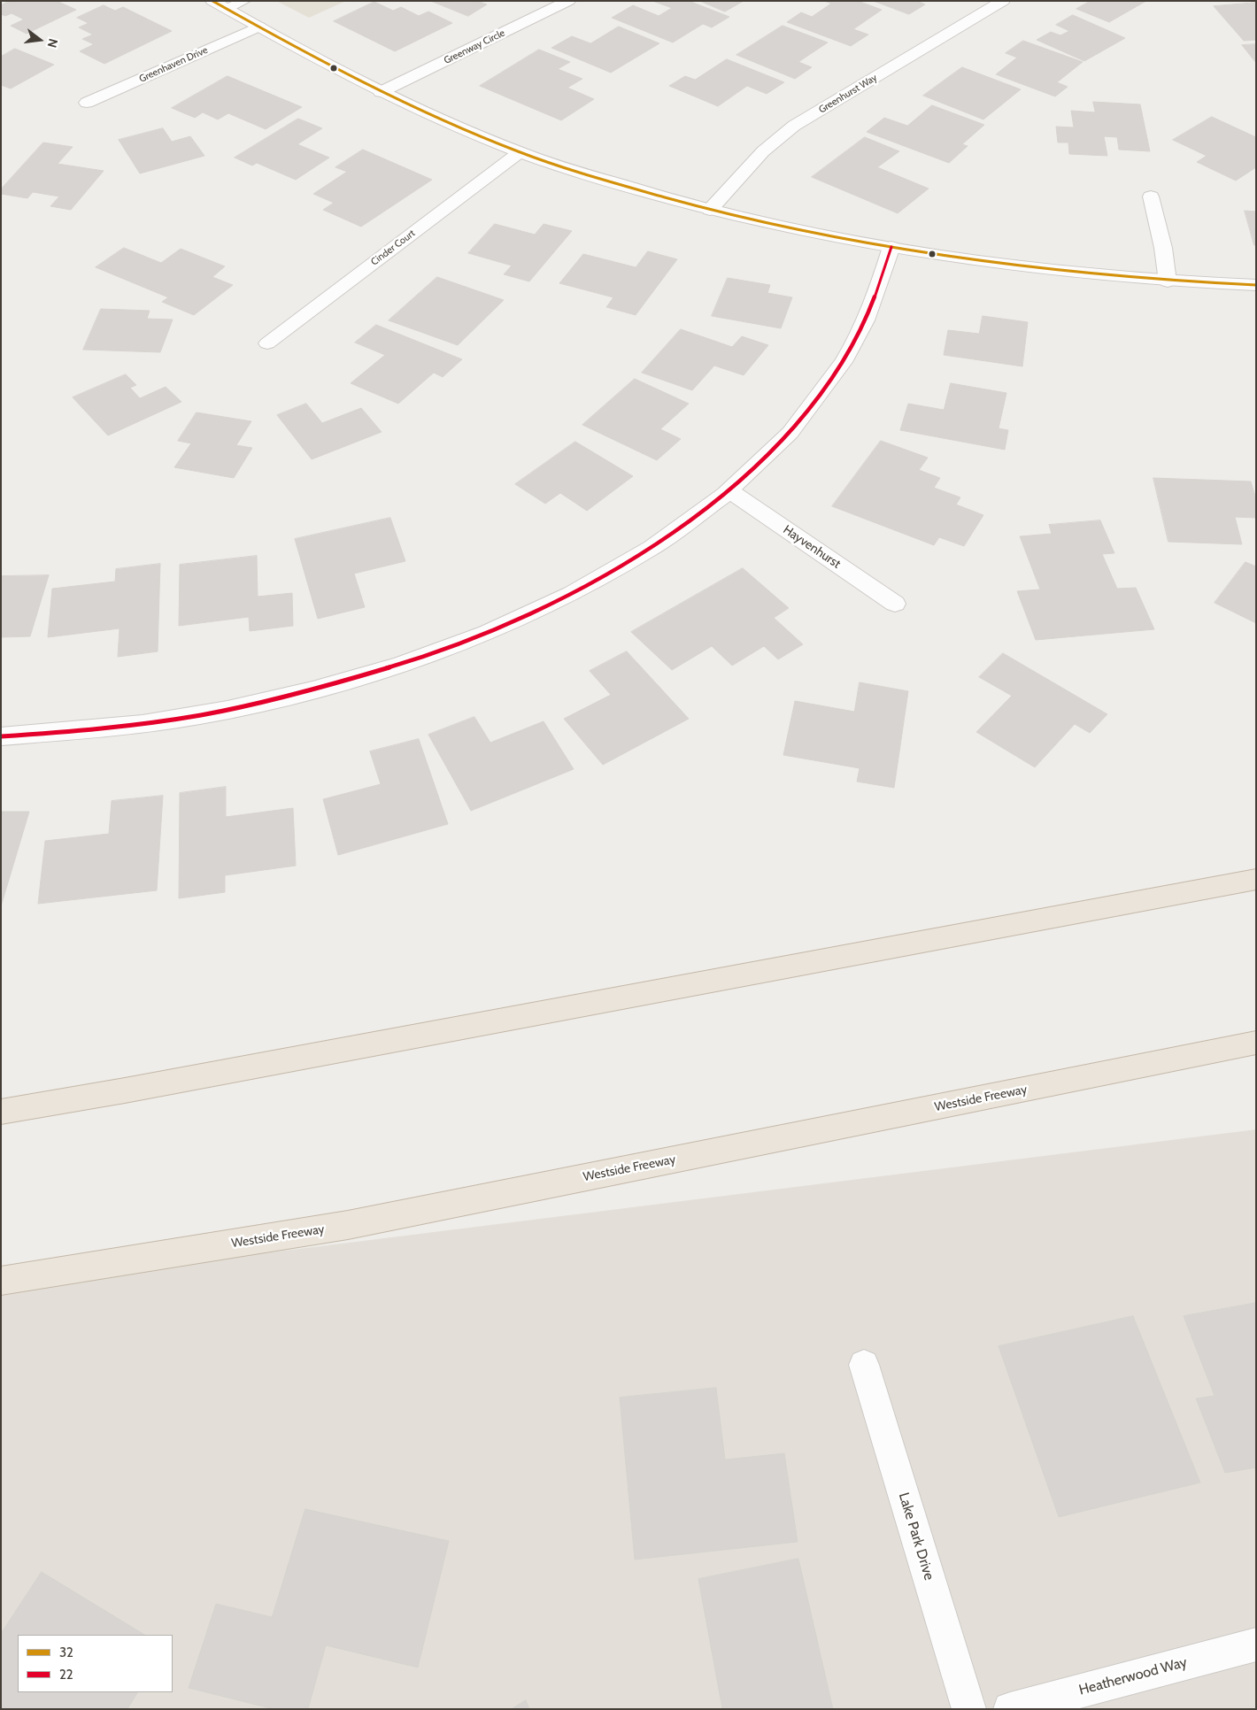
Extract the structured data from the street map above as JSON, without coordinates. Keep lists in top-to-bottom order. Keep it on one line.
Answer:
{"streets":{"highway":["Westside Freeway"],"street":["Greenway Circle","Greenhaven Drive","Greenhurst Way","Cinder Court","Hayvenhurst","Lake Park Drive","Heatherwood Way"]},"lines":["transit line 32","transit line 22"],"legend":["32","22"],"north":"right"}
